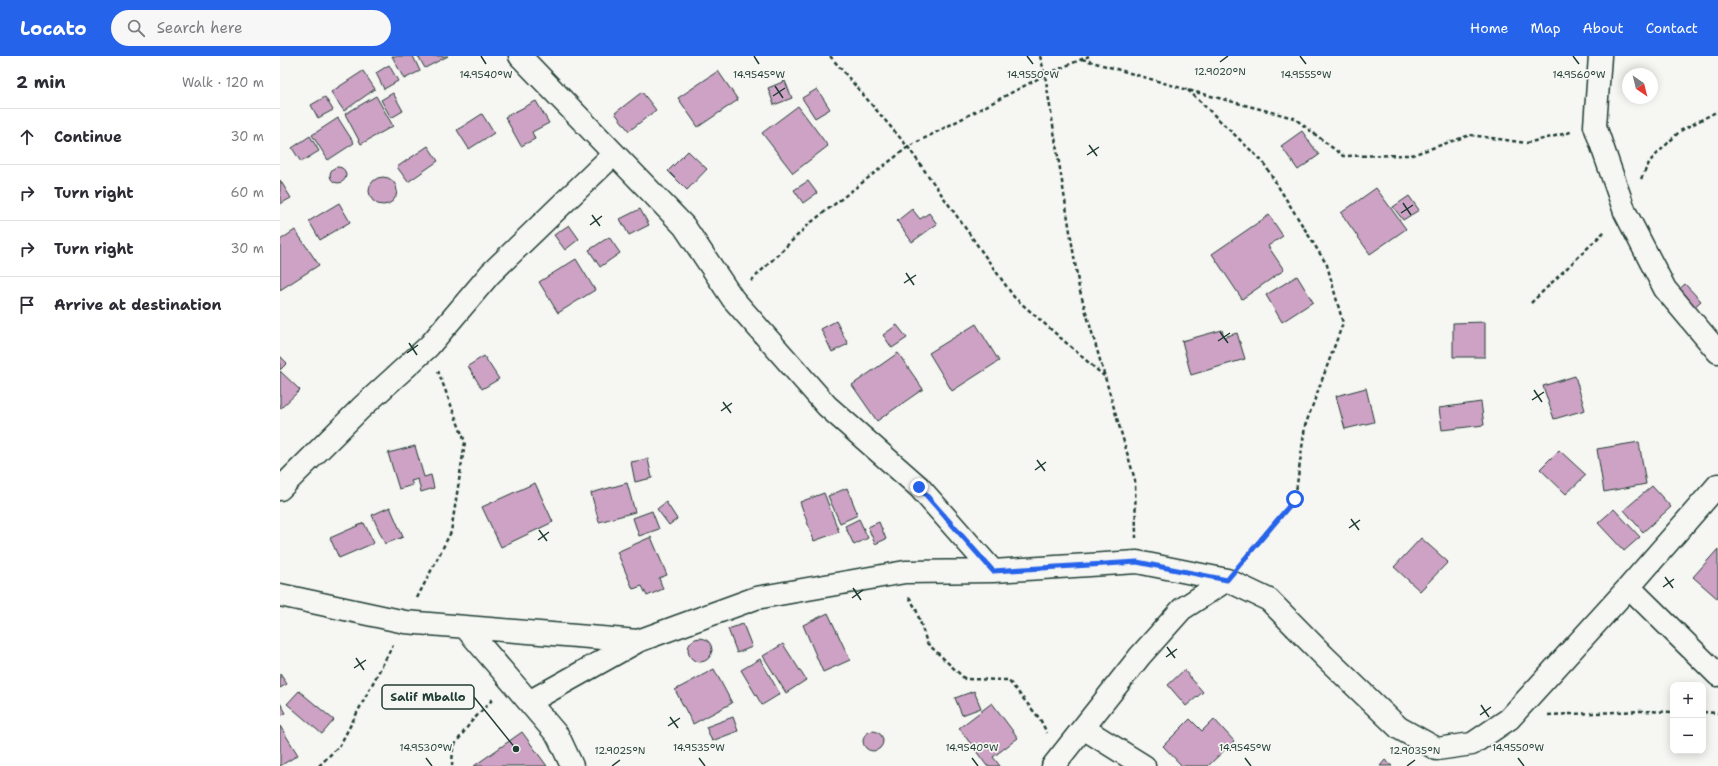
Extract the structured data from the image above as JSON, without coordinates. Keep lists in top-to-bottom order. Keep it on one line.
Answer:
{"places":["Salif Mballo"],"north":"bottom right","page":{"header":"Locato","search":"Search here","nav":["Home","Map","About","Contact"],"heading":["2 min","Walk · 120 m"],"list":[["Continue","30 m"],["Turn right","60 m"],["Turn right","30 m"],"Arrive at destination"],"map_buttons":["+","−"]},"coordinates":["12.9020°N","14.9540°W","14.9545°W","14.9550°W","14.9555°W","14.9560°W","14.9530°W","14.9535°W","12.9025°N","12.9035°N"]}
